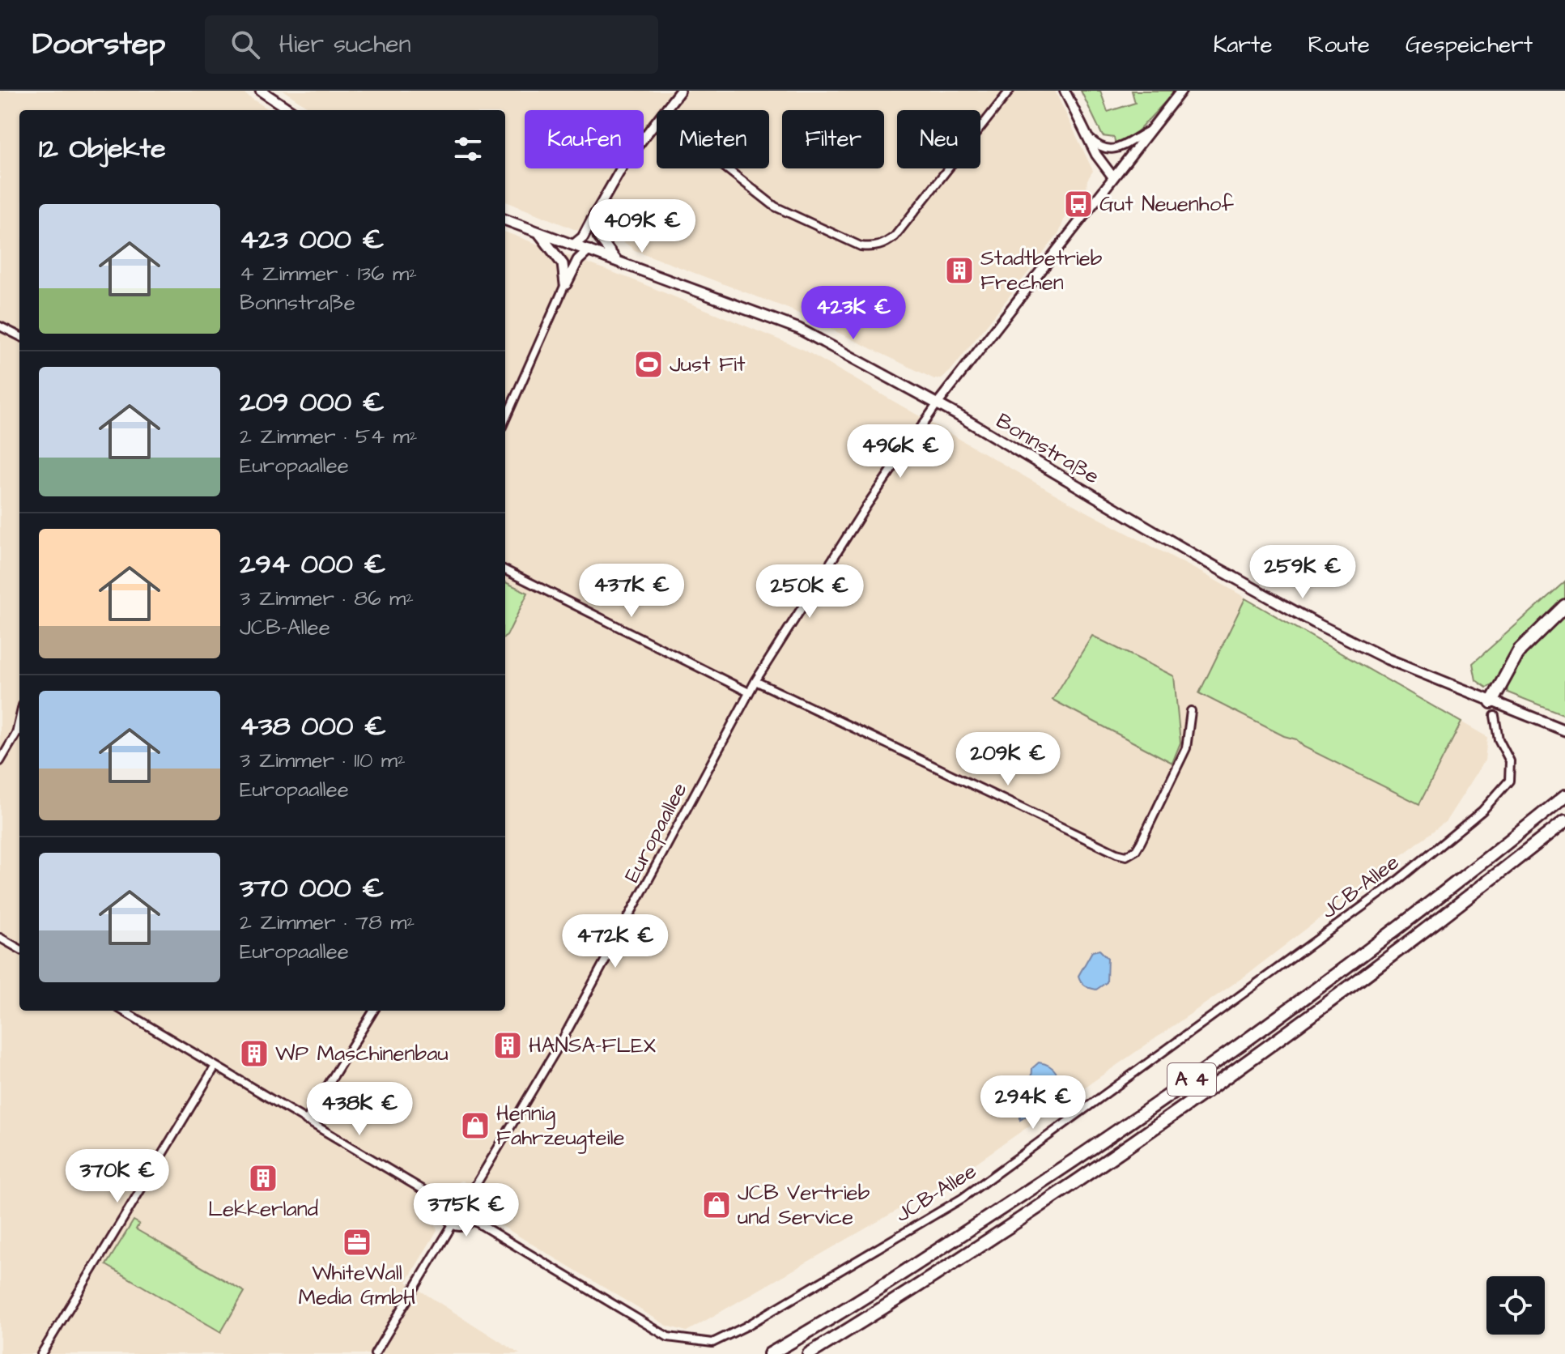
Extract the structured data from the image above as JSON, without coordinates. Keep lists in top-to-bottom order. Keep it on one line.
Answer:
{"streets":{"highway":["A 4"],"main road":["Bonnstraße"],"street":["Europaallee","JCB-Allee"]},"crossings":[["Bonnstraße","Europaallee"],["Europaallee","JCB-Allee"]],"places":{"bus stop":["Gut Neuenhof"],"building":["Stadtbetrieb Frechen","HANSA-FLEX","WP Maschinenbau","Lekkerland"],"sports":["Just Fit"],"shop":["Hennig Fahrzeugteile","JCB Vertrieb und Service"],"office":["WhiteWall Media GmbH"]},"page":{"header":"Doorstep","search":"Hier suchen","nav":["Karte","Route","Gespeichert"],"chip":["Kaufen","Mieten","Filter","Neu"],"heading":"12 Objekte","list":[{"name":"423 000 €","note":"4 Zimmer · 136 m² · Bonnstraße"},{"name":"209 000 €","note":"2 Zimmer · 54 m² · Europaallee"},{"name":"294 000 €","note":"3 Zimmer · 86 m² · JCB-Allee"},{"name":"438 000 €","note":"3 Zimmer · 110 m² · Europaallee"},{"name":"370 000 €","note":"2 Zimmer · 78 m² · Europaallee"}],"price":["409K €","423K €","496K €","259K €","437K €","250K €","209K €","472K €","294K €","438K €","370K €","375K €"]}}
